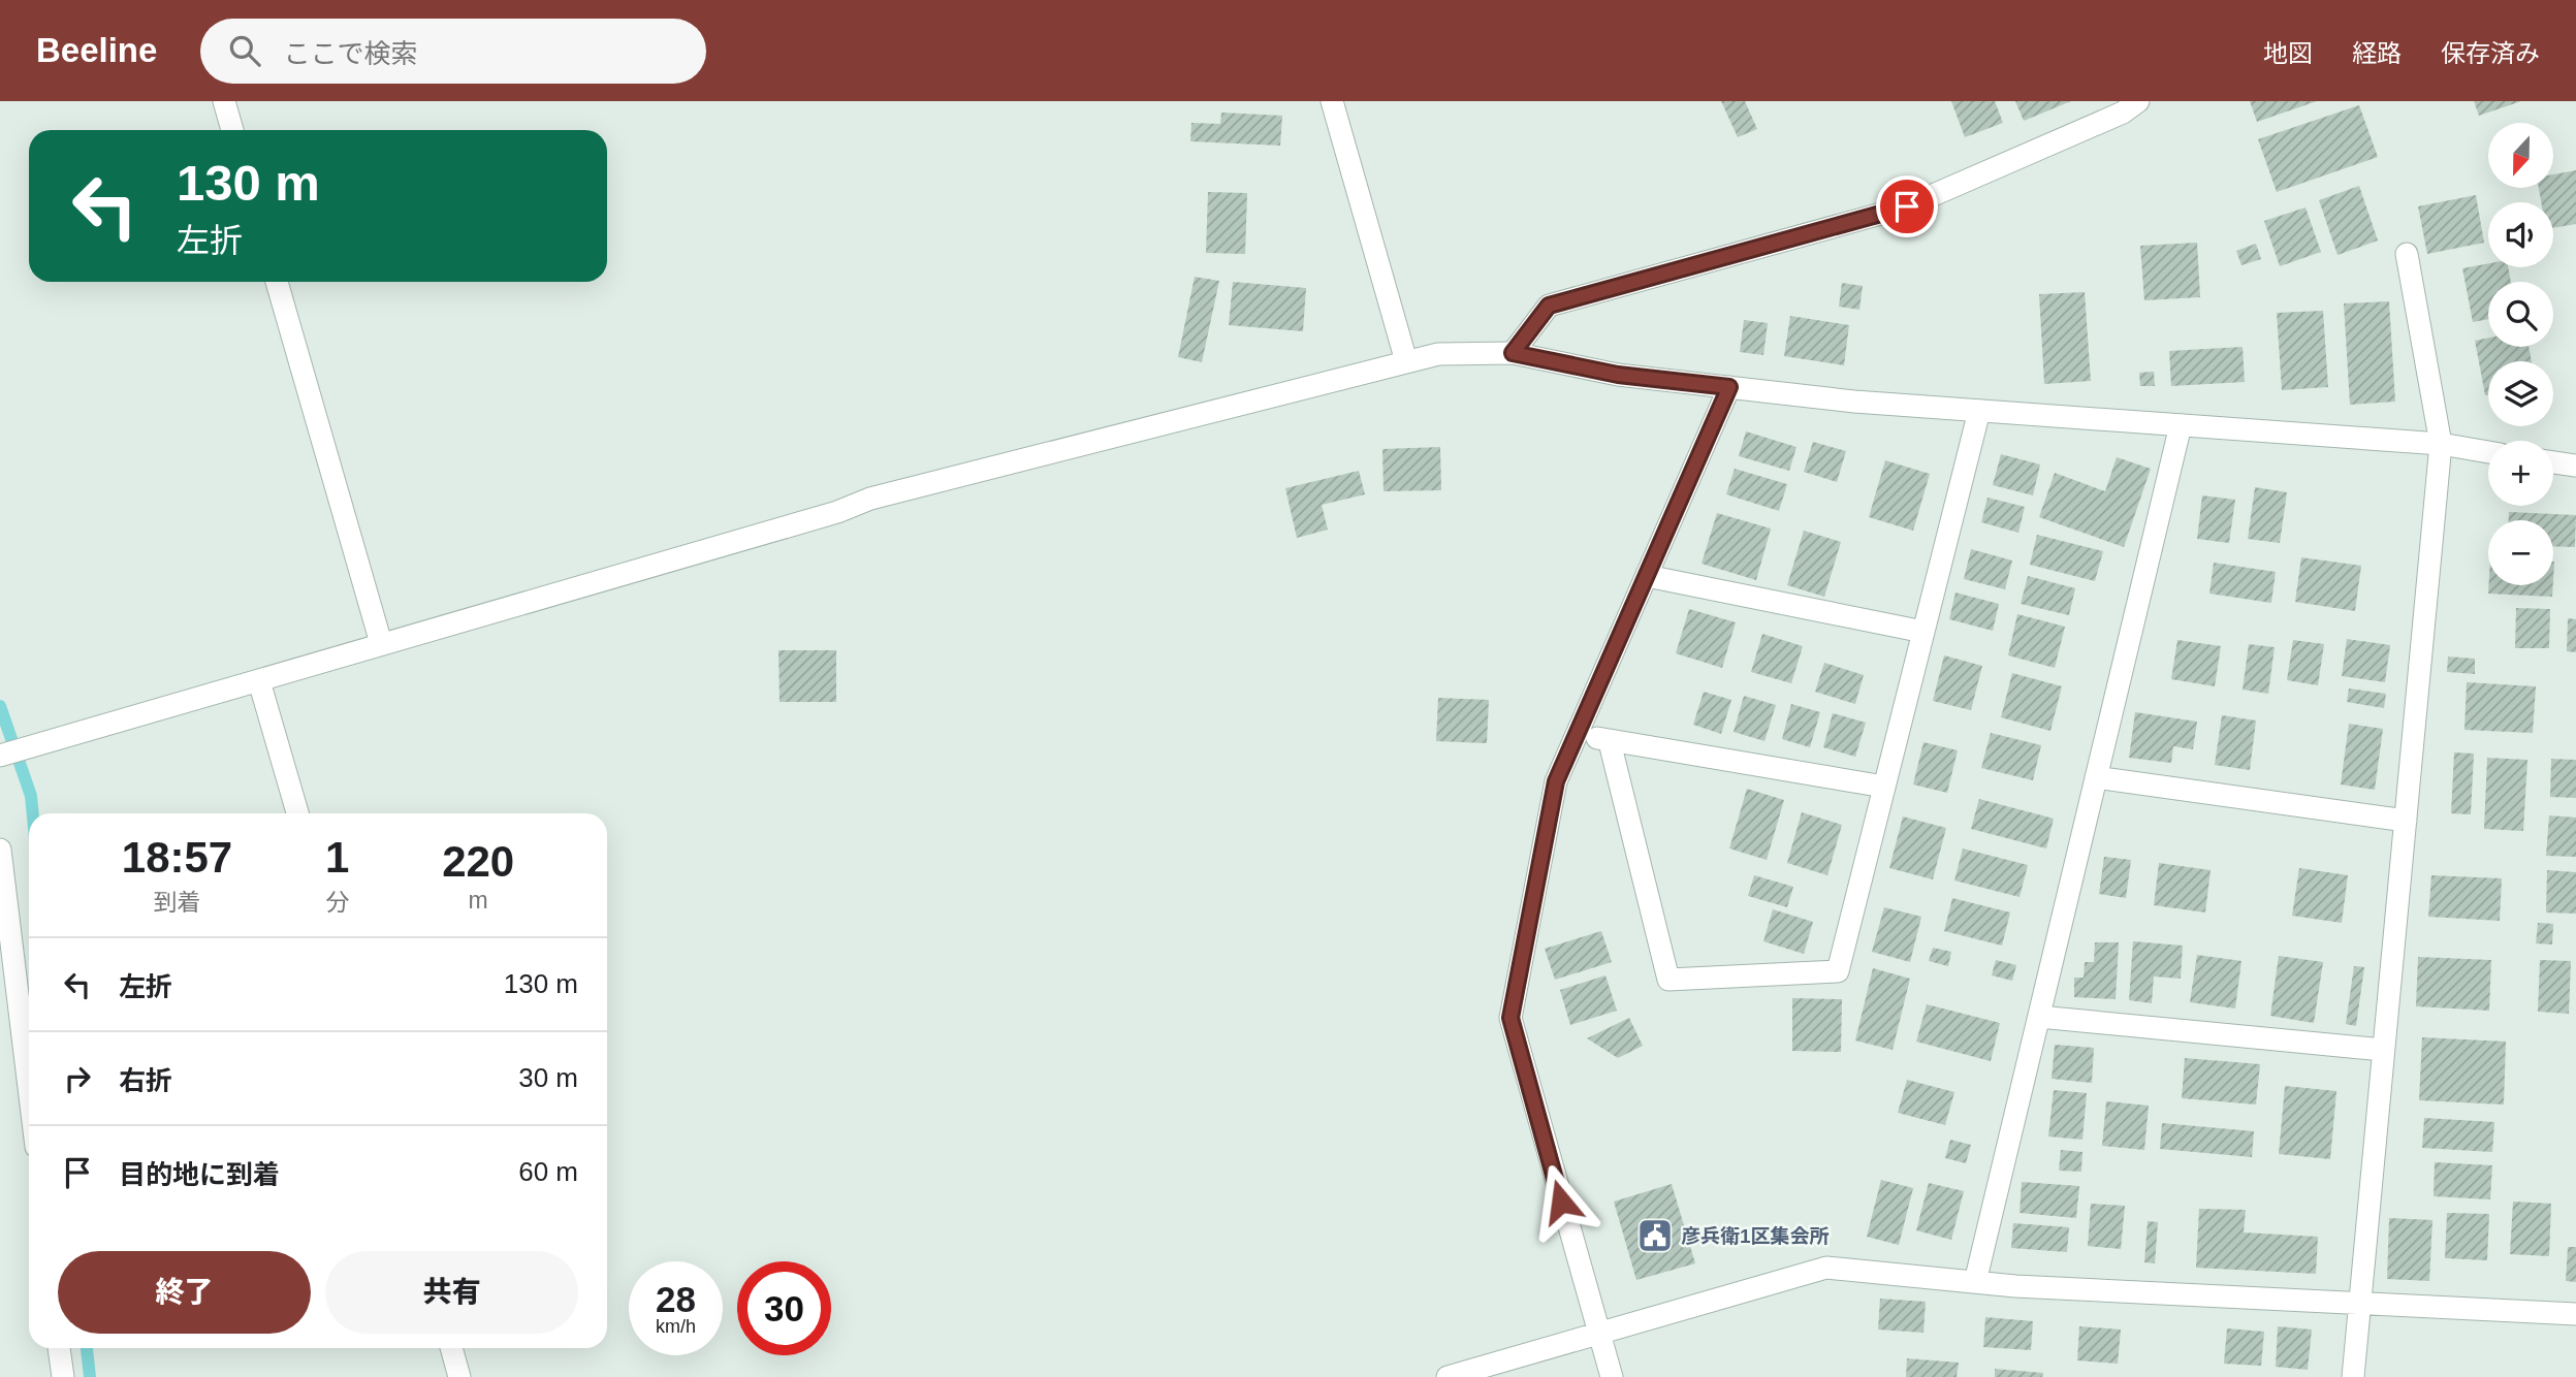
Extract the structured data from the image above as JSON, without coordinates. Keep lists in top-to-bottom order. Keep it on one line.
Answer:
{"places":{"public building":["彦兵衛1区集会所"]},"north":"bottom","page":{"header":"Beeline","search":"ここで検索","nav":["地図","経路","保存済み"],"map_buttons":["+","−"],"turn":["130 m","左折"],"eta":["18:57","到着","1","分","220","m"],"list":[{"name":"左折","value":"130 m"},{"name":"右折","value":"30 m"},{"name":"目的地に到着","value":"60 m"}],"buttons":["終了","共有"],"speed":"28 km/h","limit":"30"}}
